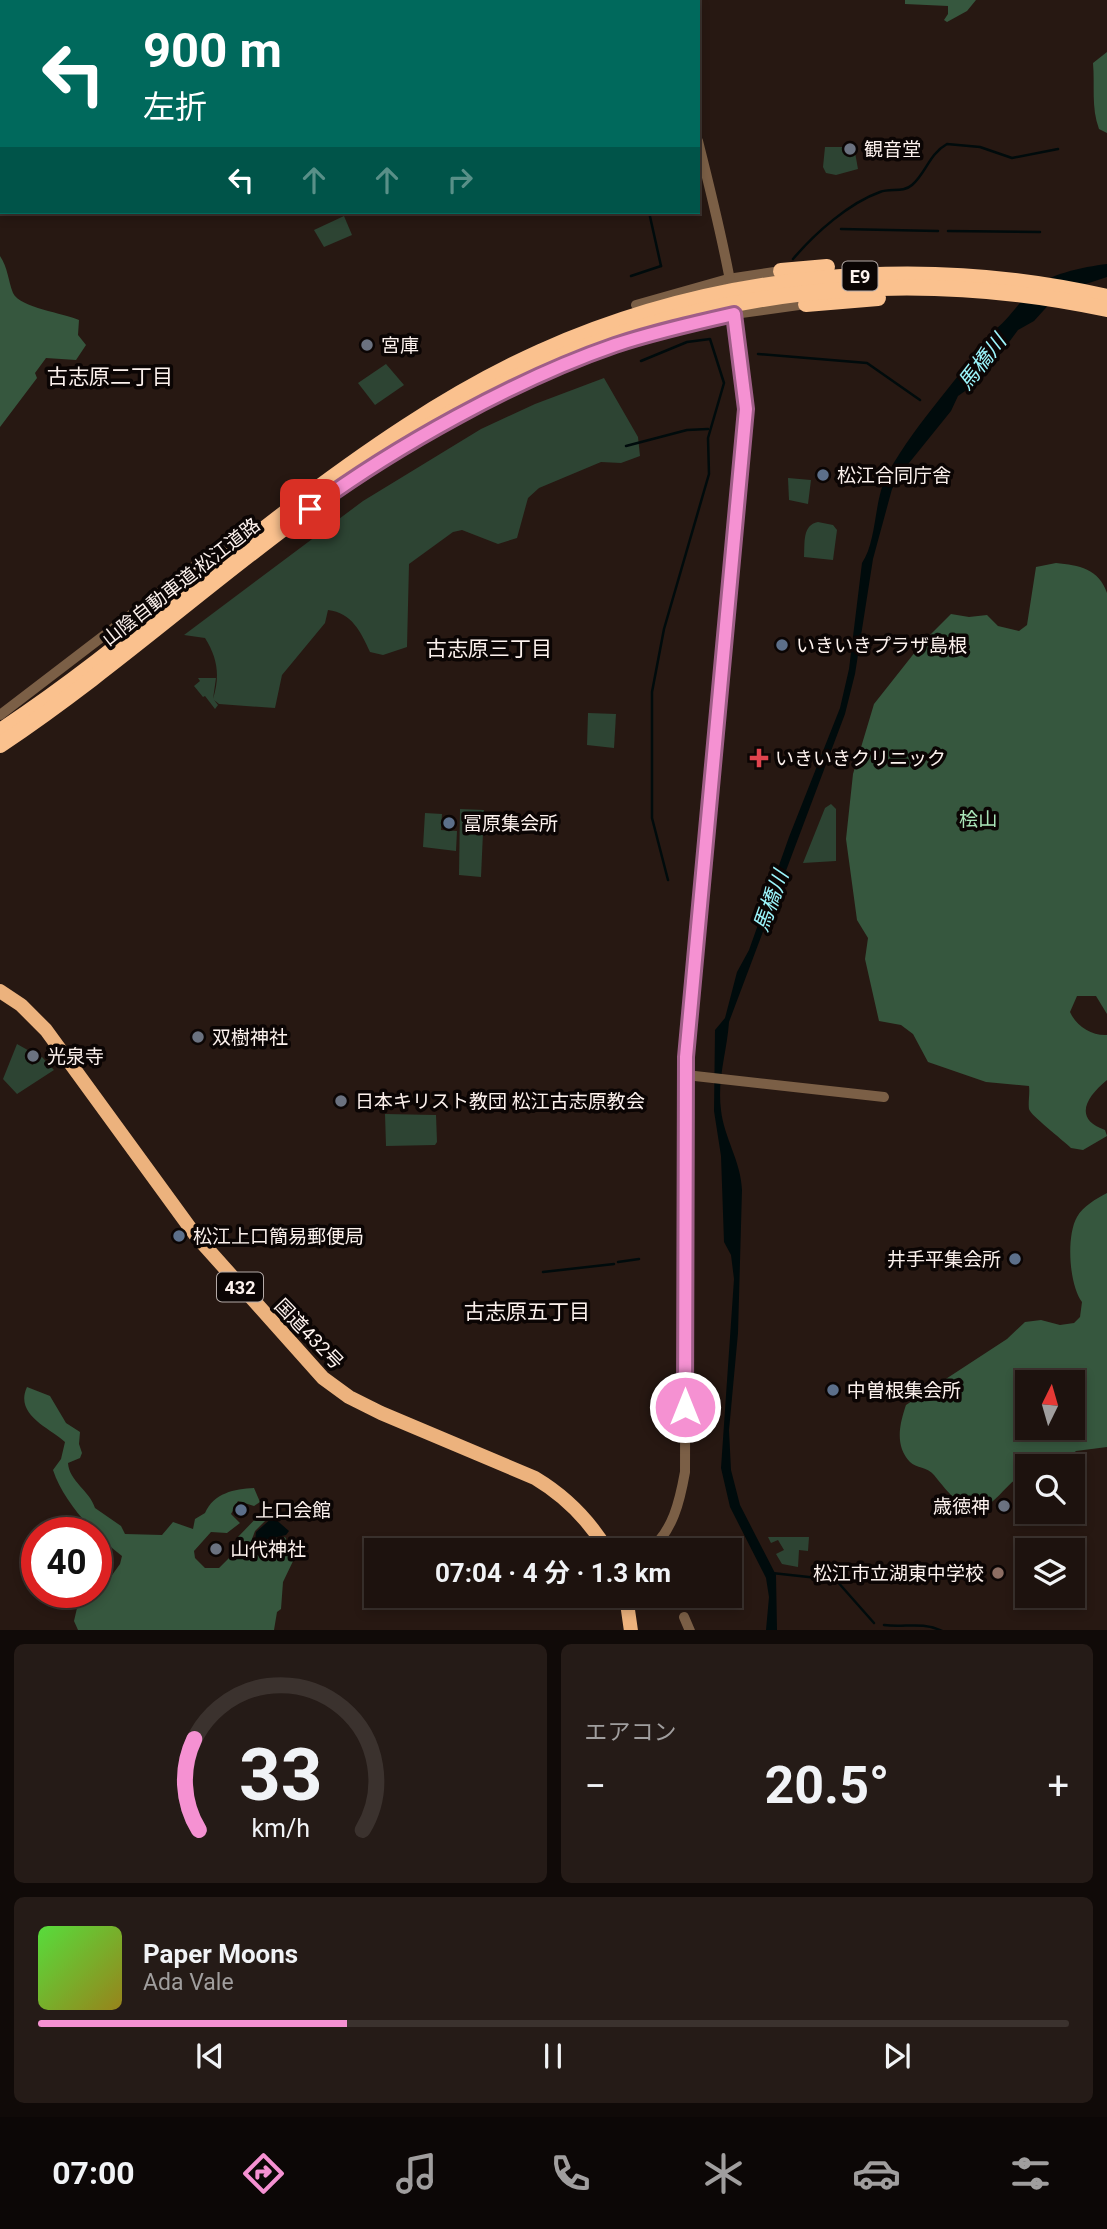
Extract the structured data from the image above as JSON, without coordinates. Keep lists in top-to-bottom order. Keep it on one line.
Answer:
{"streets":{"highway":["E9","山陰自動車道;松江道路","432","国道432号"]},"districts":["古志原二丁目","古志原三丁目","古志原五丁目"],"water":["馬橋川"],"parks":["桧山"],"places":{"other":["観音堂","宮庫","松江合同庁舎","いきいきプラザ島根","冨原集会所","双樹神社","光泉寺","日本キリスト教団 松江古志原教会","松江上口簡易郵便局","井手平集会所","中曽根集会所","歳徳神","上口会館","山代神社","松江市立湖東中学校"],"health":["いきいきクリニック"]},"north":"top","page":{"turn":["900 m","左折"],"limit":"40","trip":"07:04 · 4 分 · 1.3 km","tile":"エアコン","heat":["−","20.5°","+"],"song":["Paper Moons","Ada Vale"],"tabs":"07:00","gauge":["33","km/h"]}}
